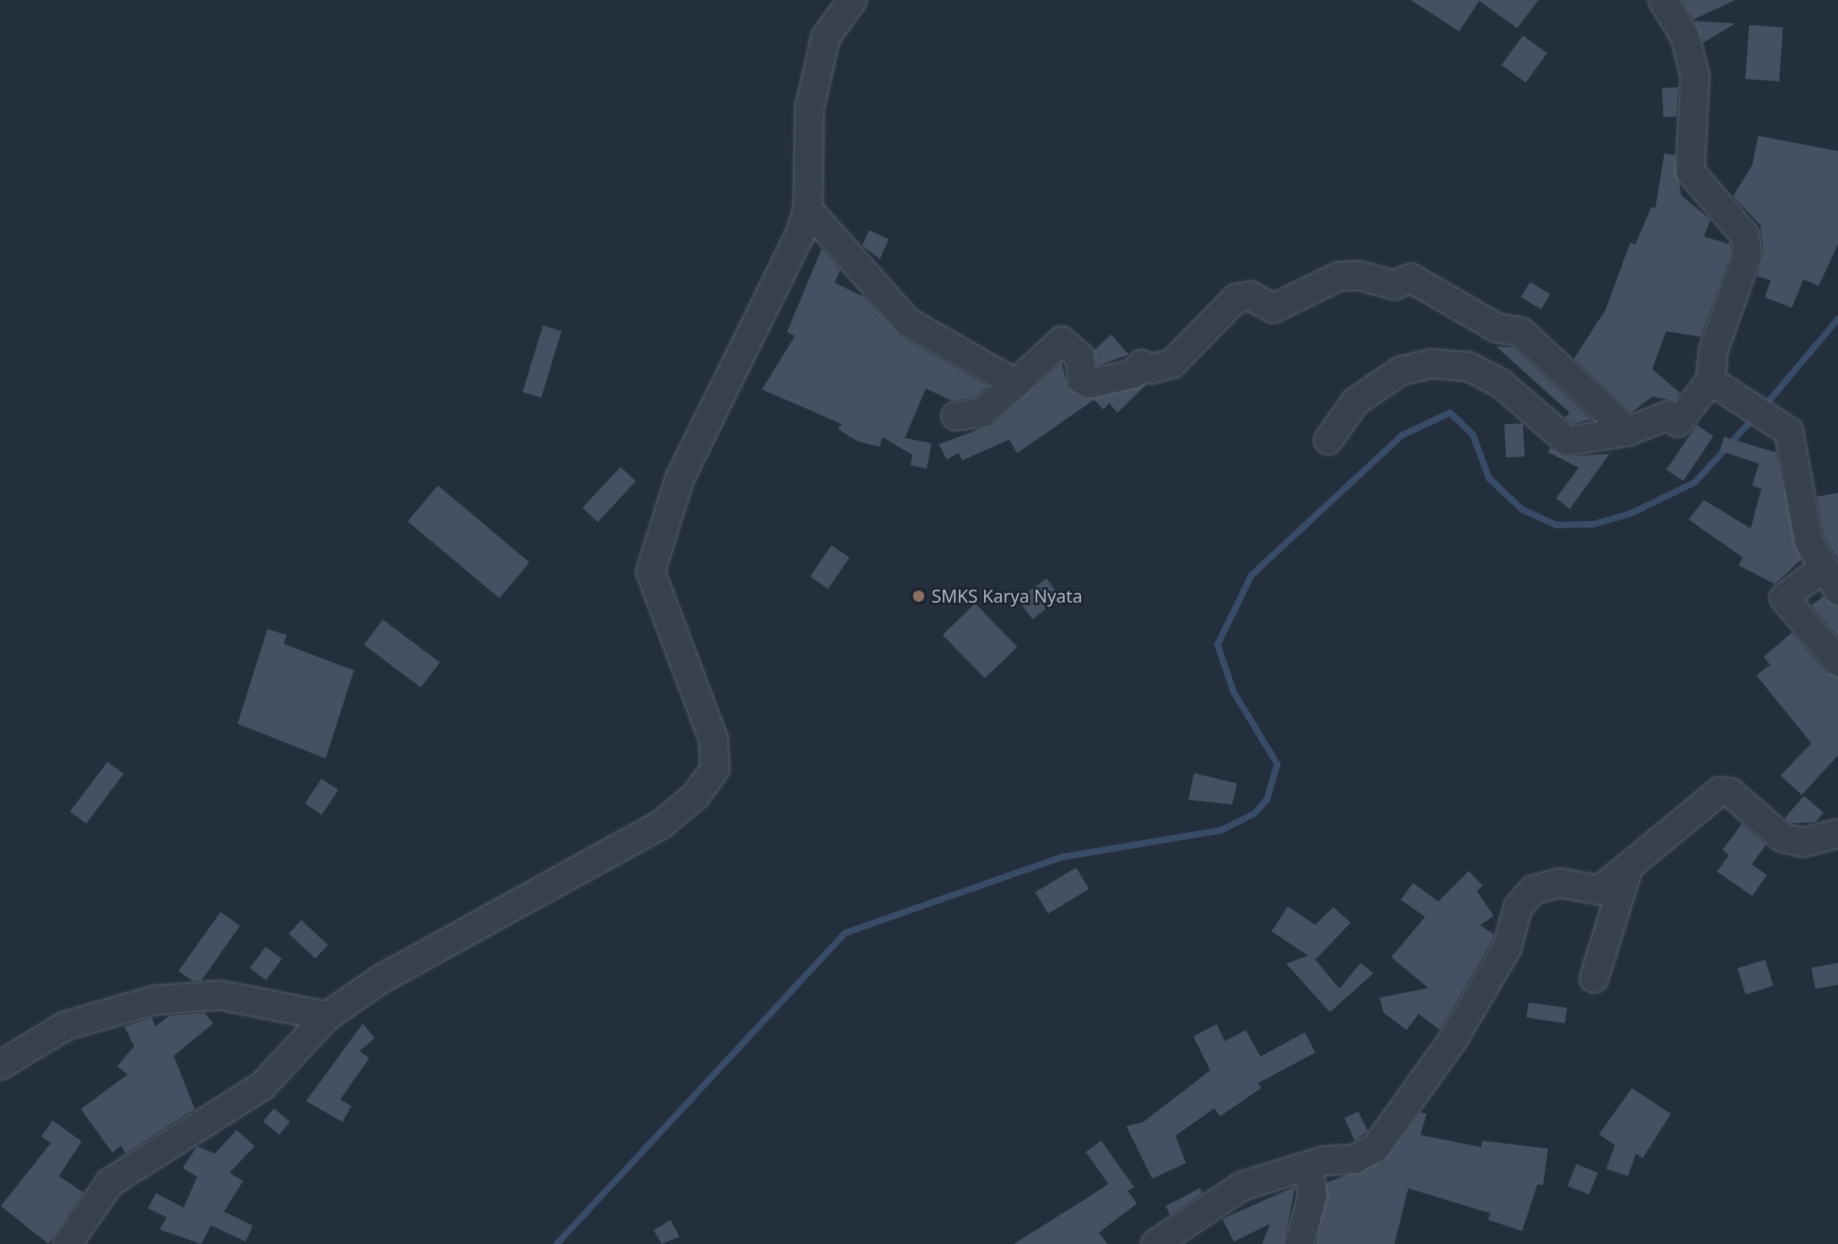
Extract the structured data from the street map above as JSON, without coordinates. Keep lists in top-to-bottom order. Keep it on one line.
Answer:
{"places":["SMKS Karya Nyata"]}
